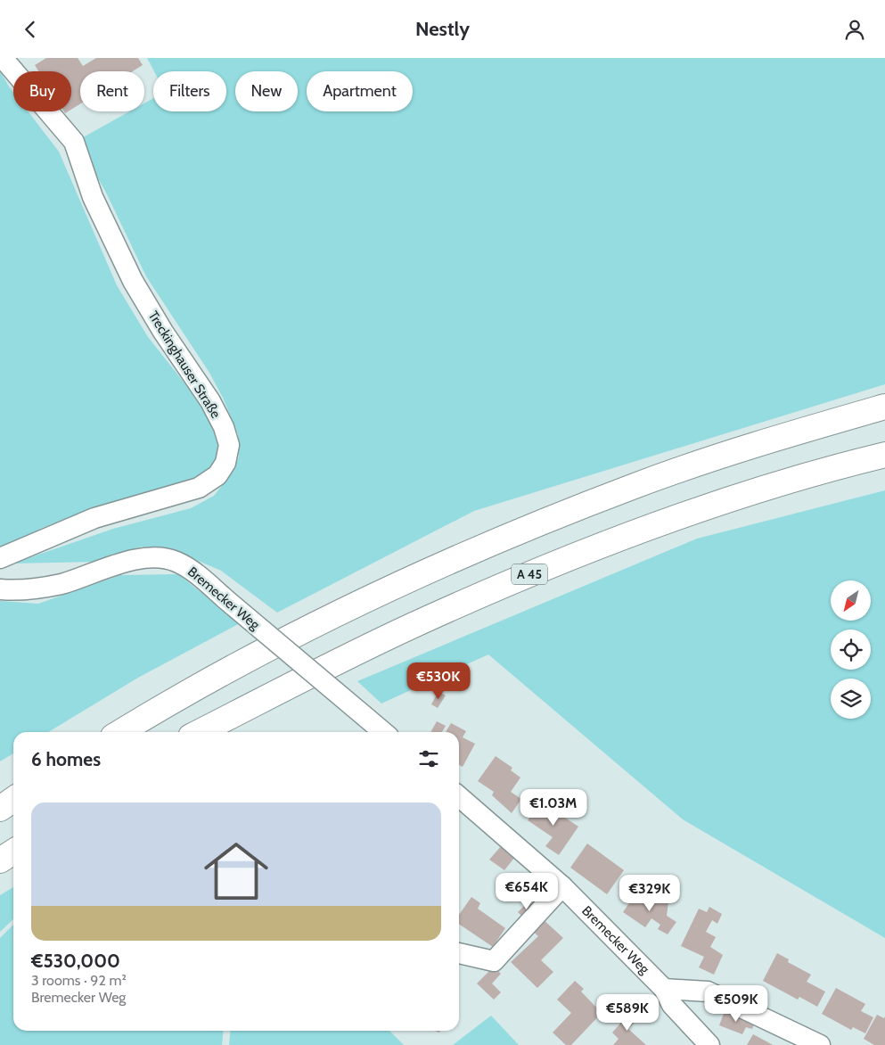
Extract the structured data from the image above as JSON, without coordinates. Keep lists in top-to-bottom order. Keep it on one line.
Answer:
{"streets":{"highway":["A 45"],"street":["Treckinghauser Straße","Bremecker Weg"]},"north":"bottom left","page":{"header":"Nestly","chip":["Buy","Rent","Filters","New","Apartment"],"price":["€530K","€1.03M","€654K","€329K","€509K","€589K"],"heading":"6 homes","list":[{"name":"€530,000","note":"3 rooms · 92 m² · Bremecker Weg"}]}}
